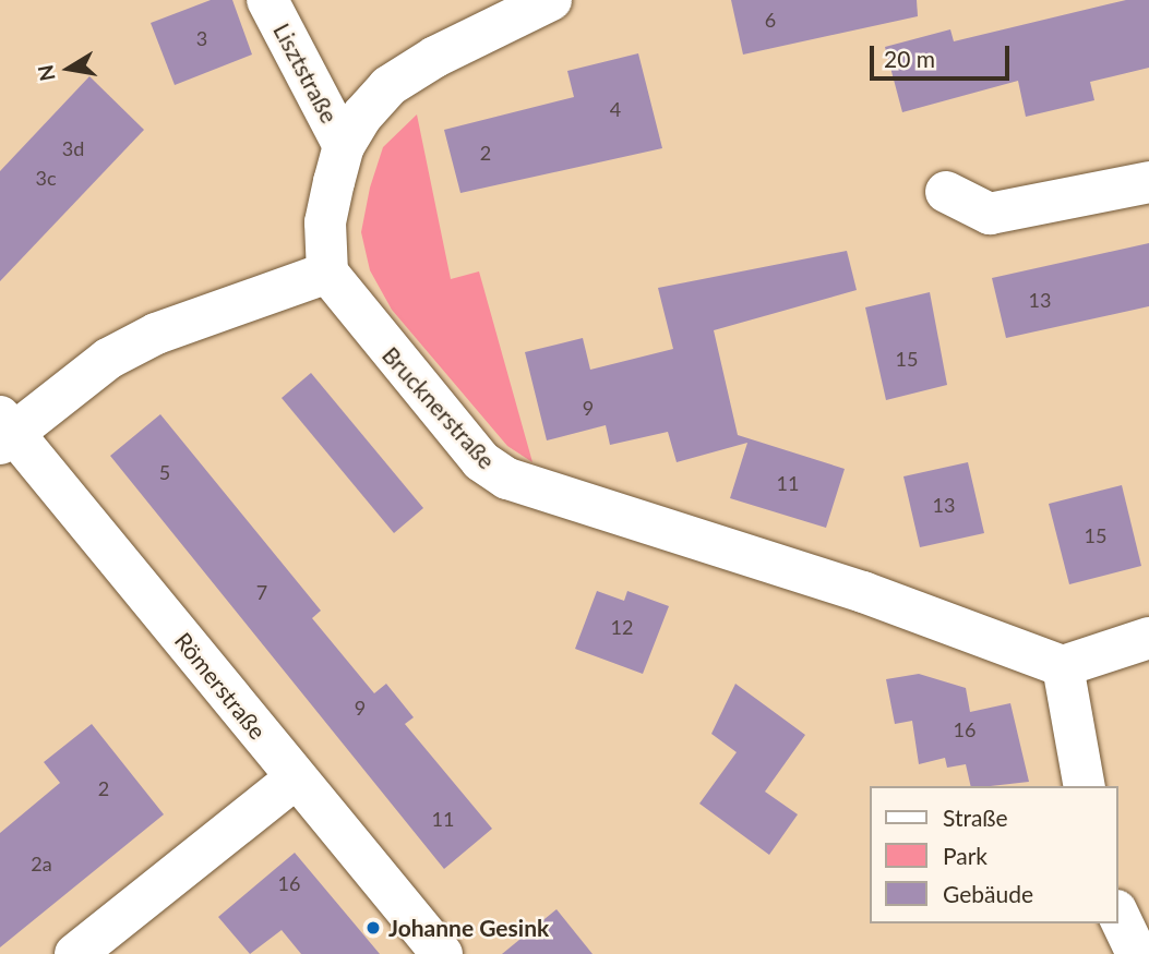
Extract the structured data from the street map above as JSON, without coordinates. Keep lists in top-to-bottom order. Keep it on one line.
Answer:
{"streets":{"street":["Lisztstraße","Brucknerstraße","Römerstraße"]},"places":["Johanne Gesink"],"house_numbers":["6","3","4","3d","2","3c","13","15","9","5","11","13","15","7","12","9","16","2","11","2a","16"],"legend":["Straße","Park","Gebäude"],"scale_bar":"20 m","north":"left"}
